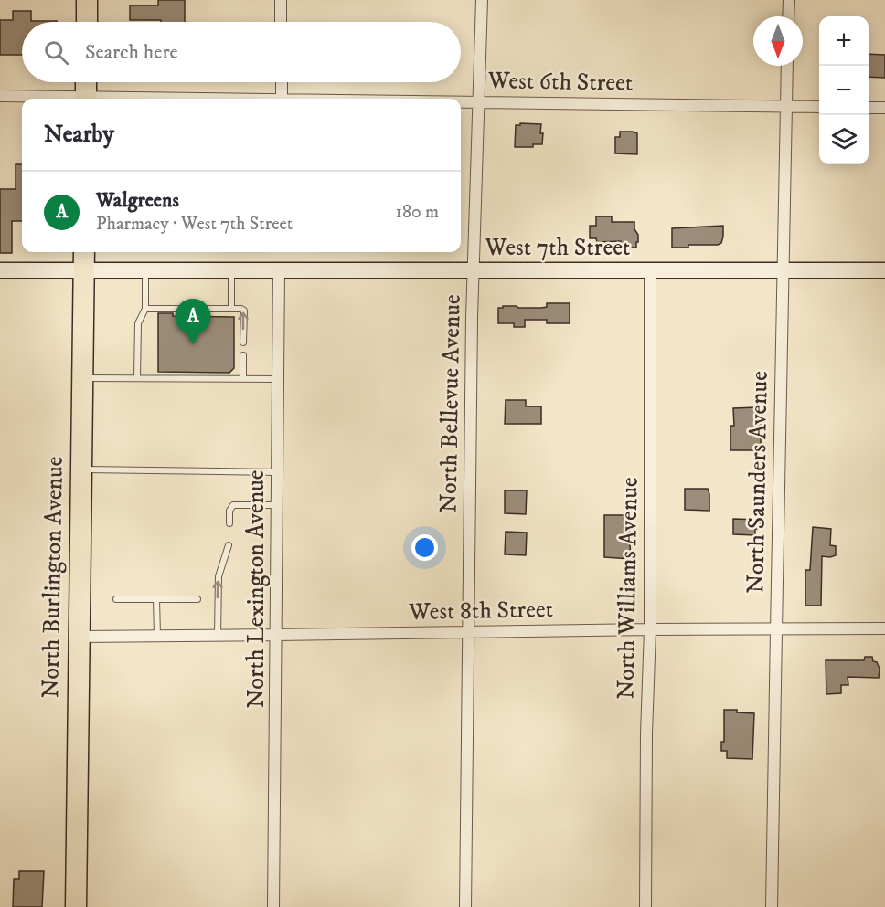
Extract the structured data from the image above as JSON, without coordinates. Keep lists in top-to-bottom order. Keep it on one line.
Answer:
{"streets":{"highway":["North Burlington Avenue"],"main road":["West 7th Street"],"street":["West 6th Street","North Bellevue Avenue","North Saunders Avenue","North Williams Avenue","North Lexington Avenue","West 8th Street"]},"crossings":[["West 6th Street","North Bellevue Avenue"],["West 6th Street","North Saunders Avenue"],["West 7th Street","North Bellevue Avenue"],["West 7th Street","North Saunders Avenue"],["West 7th Street","North Burlington Avenue"],["West 7th Street","North Williams Avenue"],["West 7th Street","North Lexington Avenue"],["North Bellevue Avenue","West 8th Street"],["North Saunders Avenue","West 8th Street"],["North Burlington Avenue","West 8th Street"],["North Williams Avenue","West 8th Street"],["North Lexington Avenue","West 8th Street"]],"north":"bottom","page":{"map_buttons":["+","−"],"search":"Search here","heading":"Nearby","list":[{"mark":"A","name":"Walgreens","note":"Pharmacy · West 7th Street","value":"180 m"}],"pins":"A"}}
